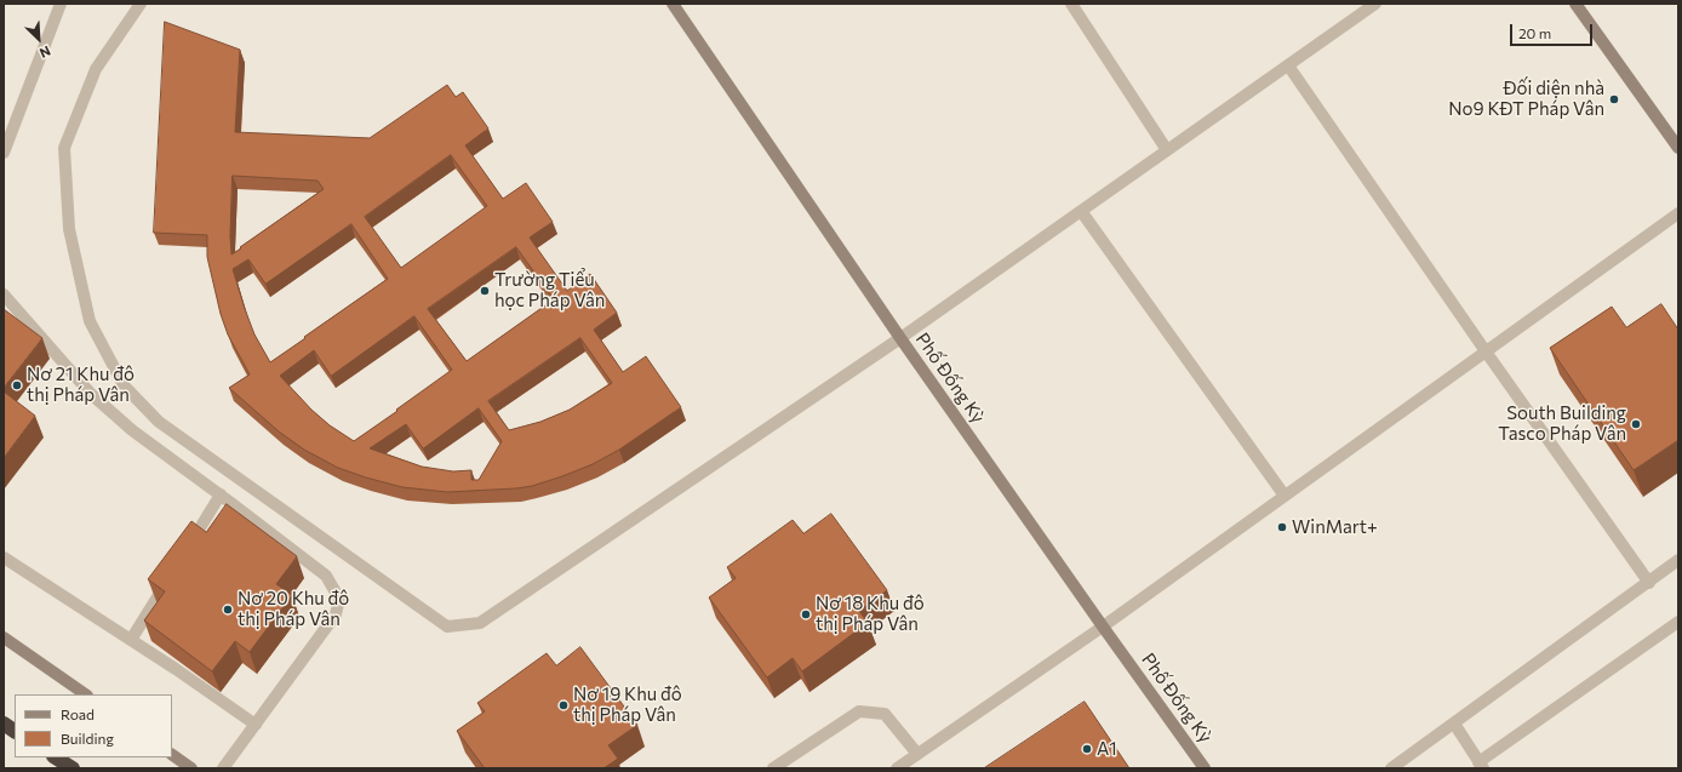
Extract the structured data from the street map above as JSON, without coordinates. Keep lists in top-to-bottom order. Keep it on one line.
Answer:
{"streets":{"street":["Phố Đống Kỳ"]},"places":["Đối diện nhà No9 KĐT Pháp Vân","Trường Tiểu học Pháp Vân","Nơ 21 Khu đô thị Pháp Vân","South Building Tasco Pháp Vân","WinMart+","Nơ 20 Khu đô thị Pháp Vân","Nơ 18 Khu đô thị Pháp Vân","Nơ 19 Khu đô thị Pháp Vân","A1"],"legend":["Road","Building"],"scale_bar":"20 m","north":"bottom right"}
